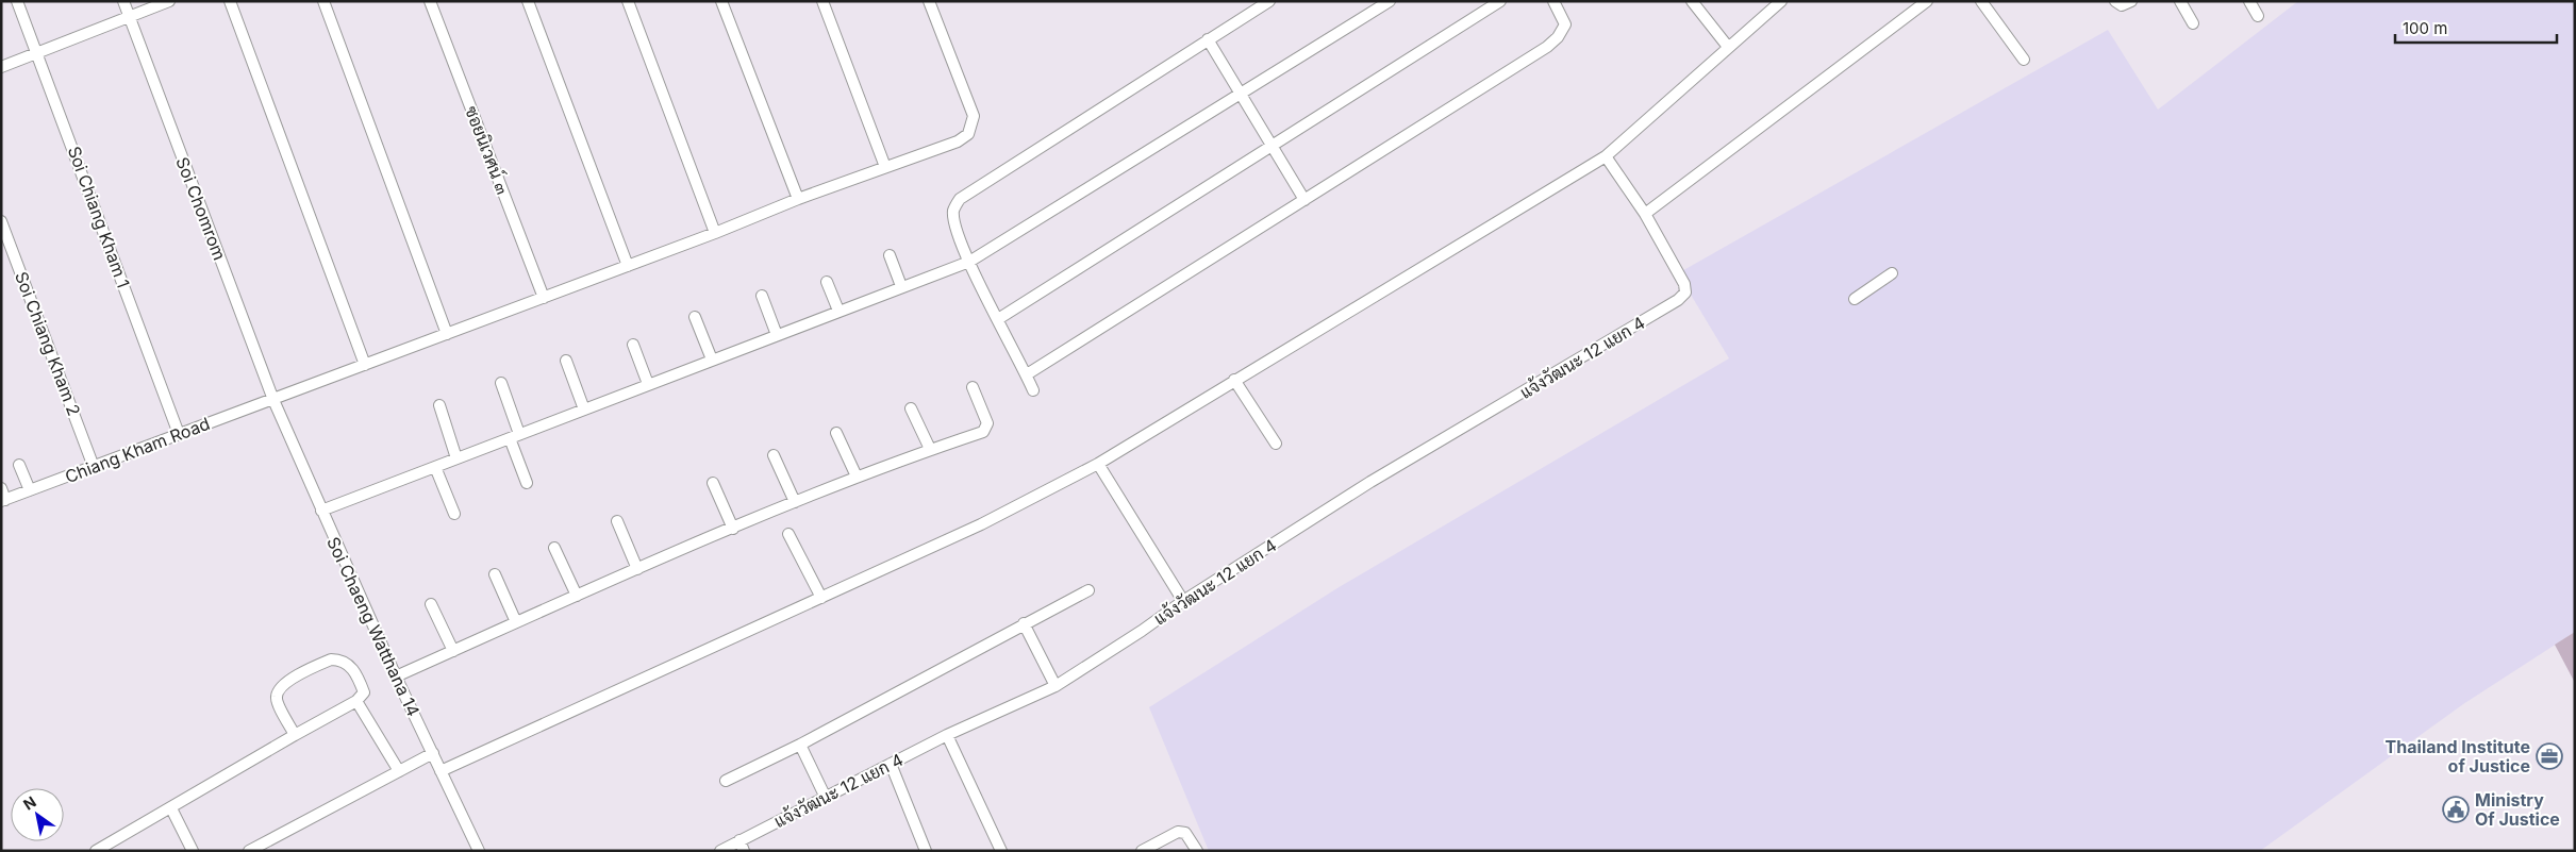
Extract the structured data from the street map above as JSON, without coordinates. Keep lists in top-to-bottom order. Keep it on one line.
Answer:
{"streets":{"street":["ซอยนิเวศน์ ๓","Soi Chomrom","Soi Chiang Kham 1","Soi Chiang Kham 2","แจ้งวัฒนะ 12 แยก 4","Chiang Kham Road","Soi Chaeng Watthana 14"]},"crossings":[["ซอยนิเวศน์ ๓","Chiang Kham Road"],["Soi Chomrom","Chiang Kham Road"],["Soi Chomrom","Soi Chaeng Watthana 14"],["Soi Chiang Kham 1","Chiang Kham Road"],["Soi Chiang Kham 2","Chiang Kham Road"],["Chiang Kham Road","Soi Chaeng Watthana 14"]],"places":{"office":["Thailand Institute of Justice"],"public building":["Ministry Of Justice"]},"scale_bar":"100 m","north":"top left"}
